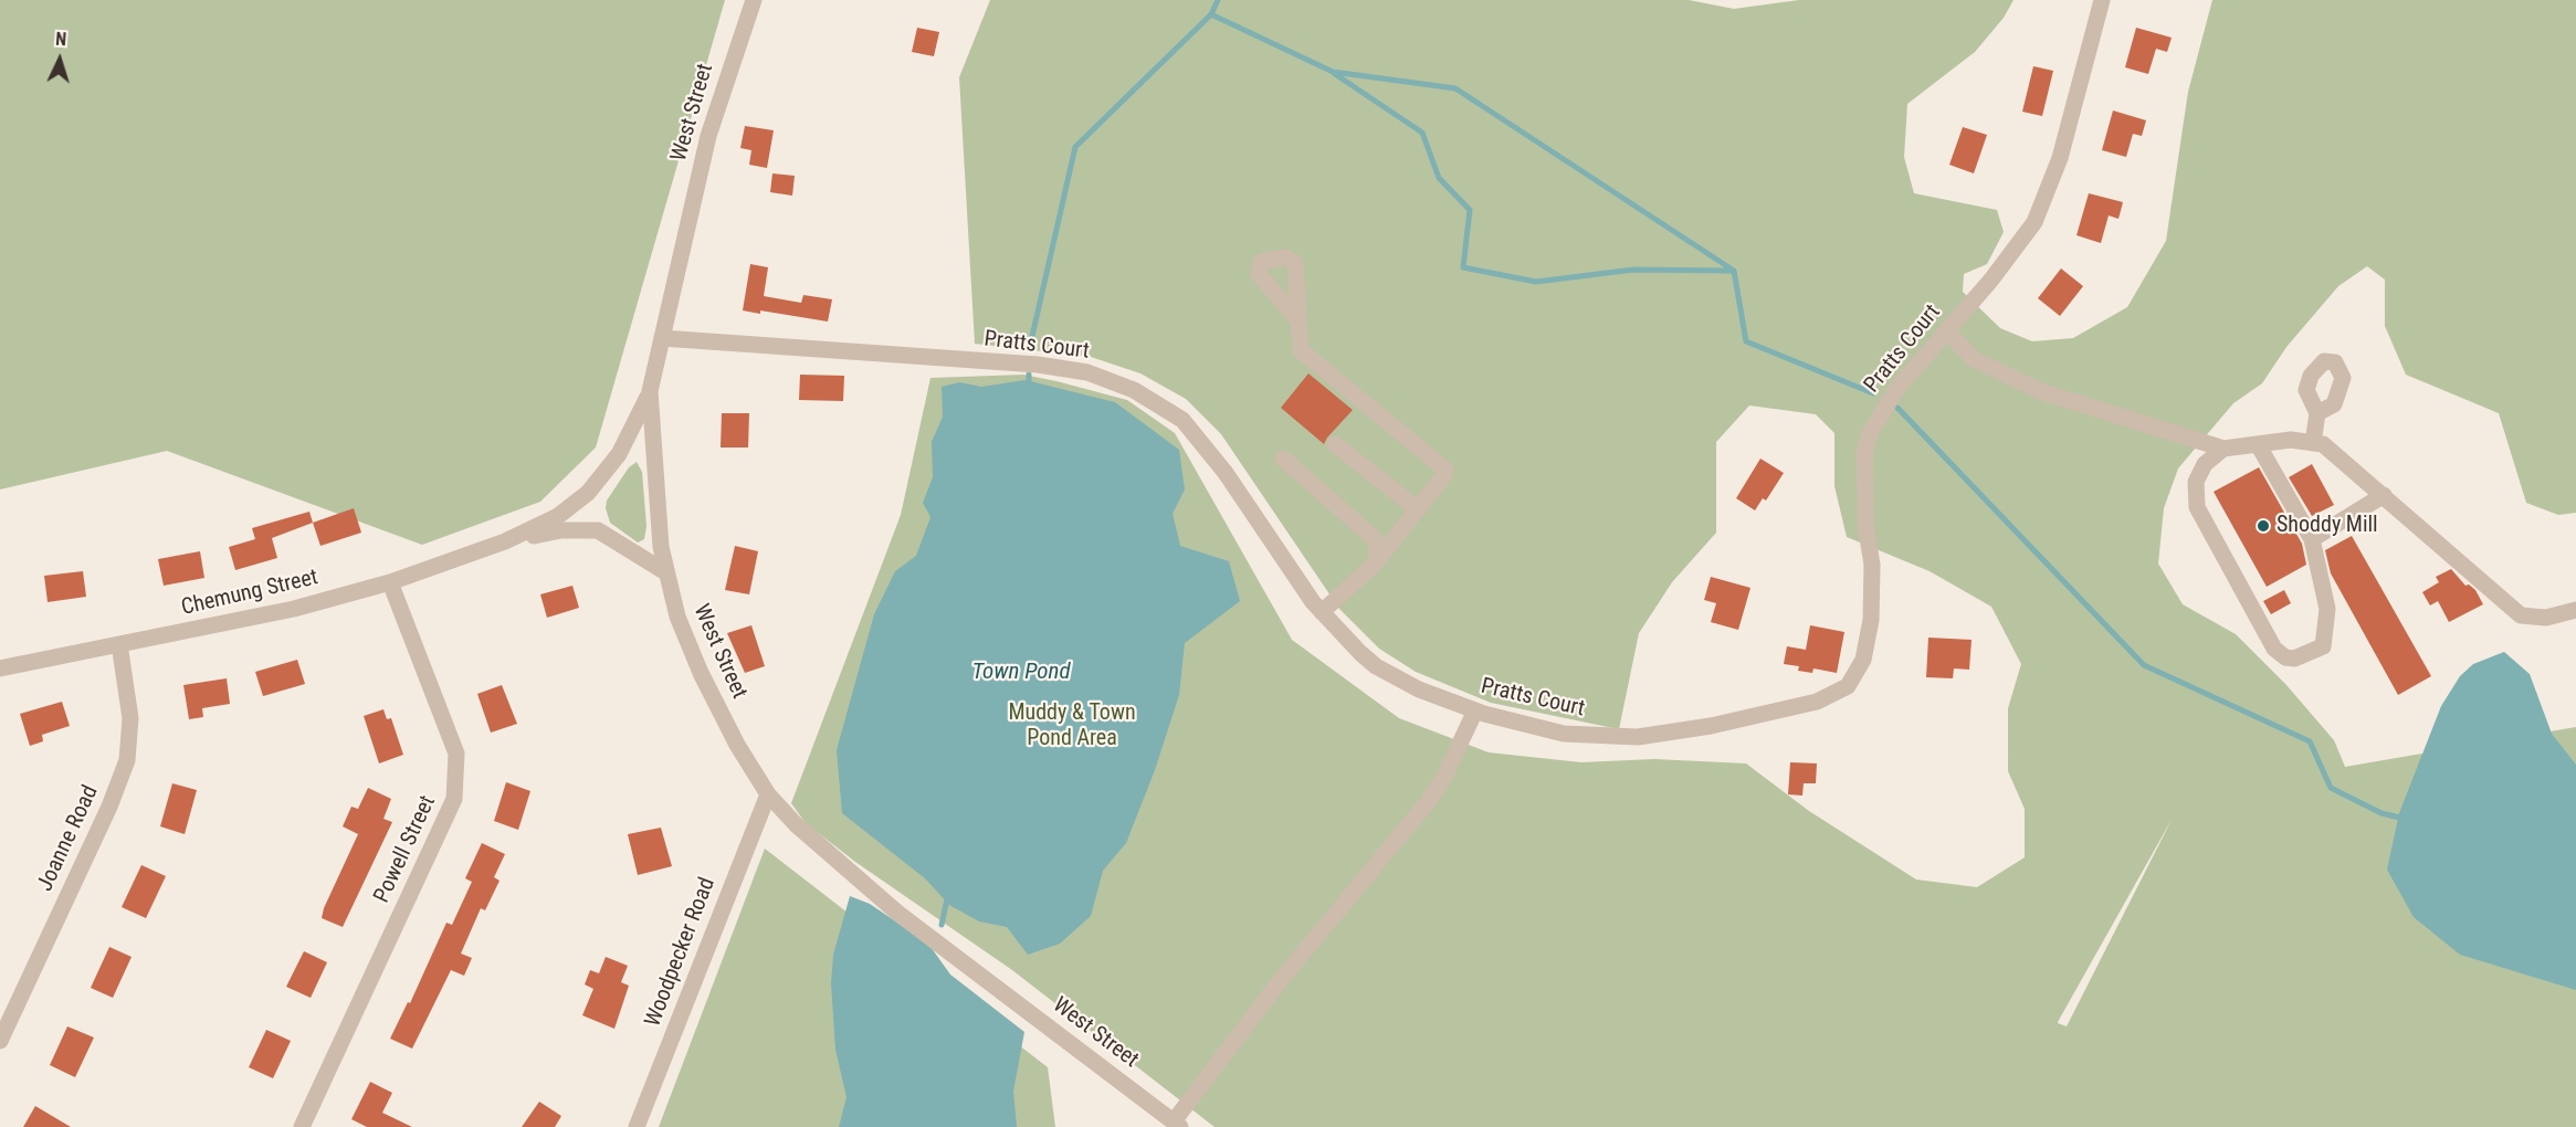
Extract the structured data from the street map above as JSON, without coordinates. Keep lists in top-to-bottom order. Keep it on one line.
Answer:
{"streets":{"street":["West Street","Pratts Court","Chemung Street","Joanne Road","Powell Street","Woodpecker Road"]},"crossings":[["West Street","Pratts Court"],["West Street","Chemung Street"],["West Street","Woodpecker Road"],["Chemung Street","Joanne Road"],["Chemung Street","Powell Street"]],"water":["Town Pond"],"parks":["Muddy & Town Pond Area"],"places":["Shoddy Mill"],"north":"top"}
